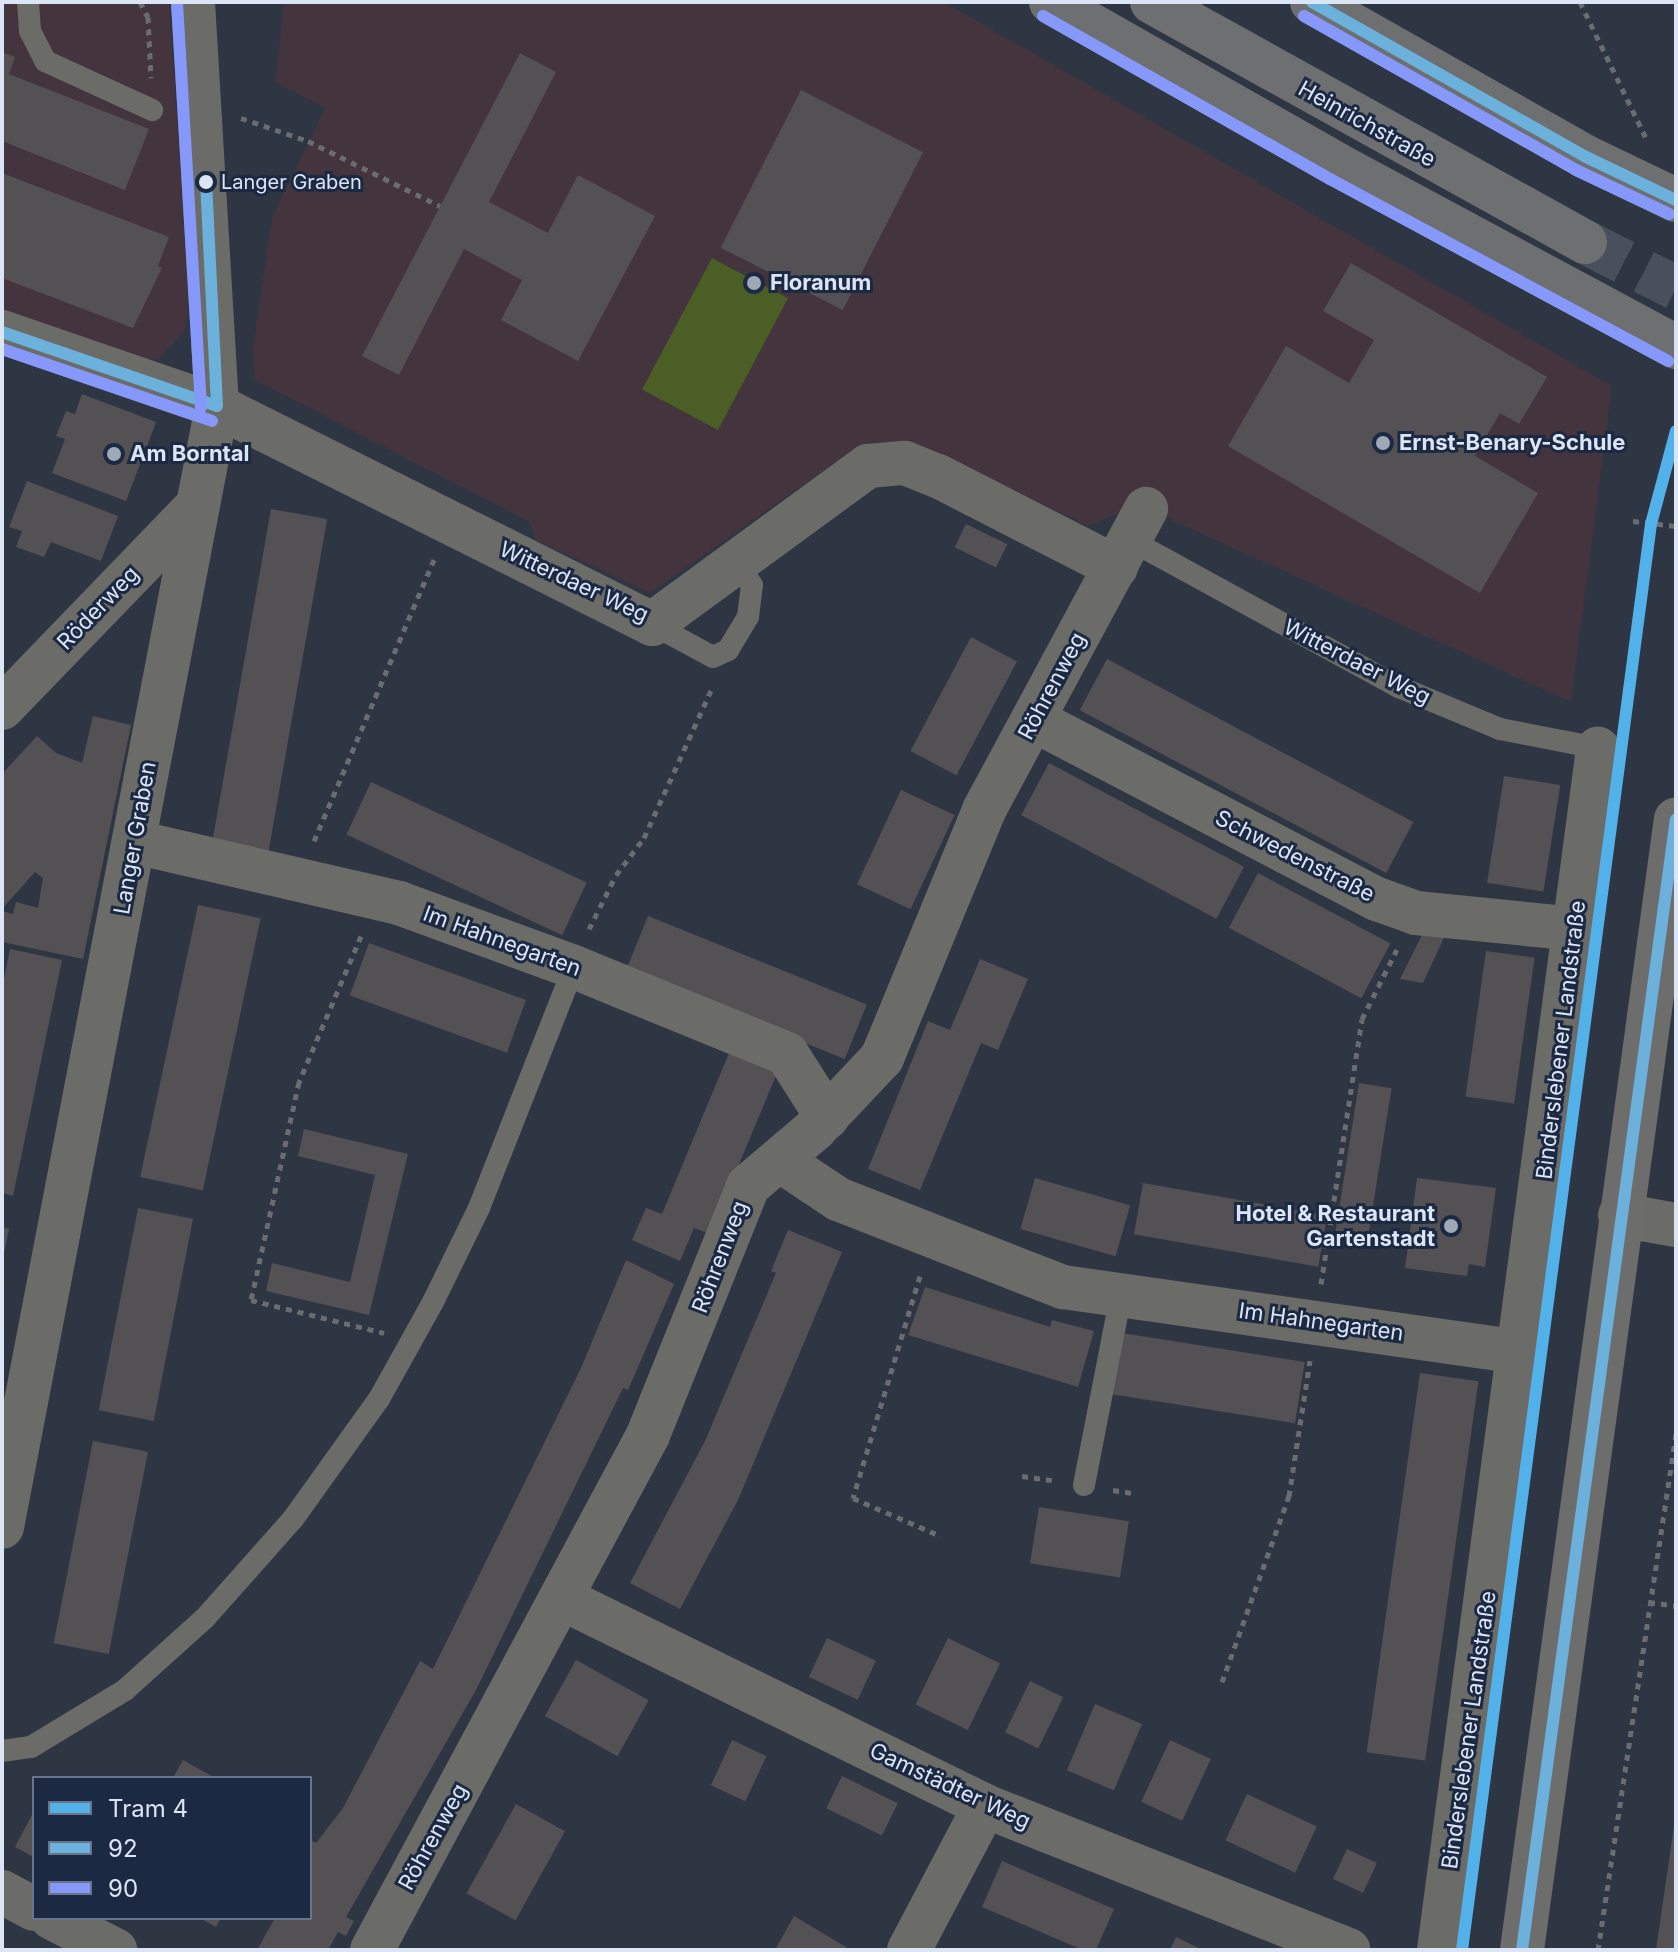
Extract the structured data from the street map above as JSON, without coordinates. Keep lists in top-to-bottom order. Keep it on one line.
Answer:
{"streets":{"highway":["Heinrichstraße"],"street":["Witterdaer Weg","Röderweg","Röhrenweg","Langer Graben","Schwedenstraße","Im Hahnegarten","Binderslebener Landstraße","Gamstädter Weg"]},"crossings":[["Witterdaer Weg","Röhrenweg"],["Witterdaer Weg","Langer Graben"],["Witterdaer Weg","Binderslebener Landstraße"],["Röderweg","Langer Graben"],["Röhrenweg","Schwedenstraße"],["Röhrenweg","Im Hahnegarten"],["Röhrenweg","Gamstädter Weg"],["Langer Graben","Im Hahnegarten"],["Schwedenstraße","Binderslebener Landstraße"],["Im Hahnegarten","Binderslebener Landstraße"]],"places":["Langer Graben","Floranum","Ernst-Benary-Schule","Am Borntal","Hotel & Restaurant Gartenstadt"],"lines":["transit line 92","transit line 90","tram line 4"],"legend":["Tram 4","92","90"]}
